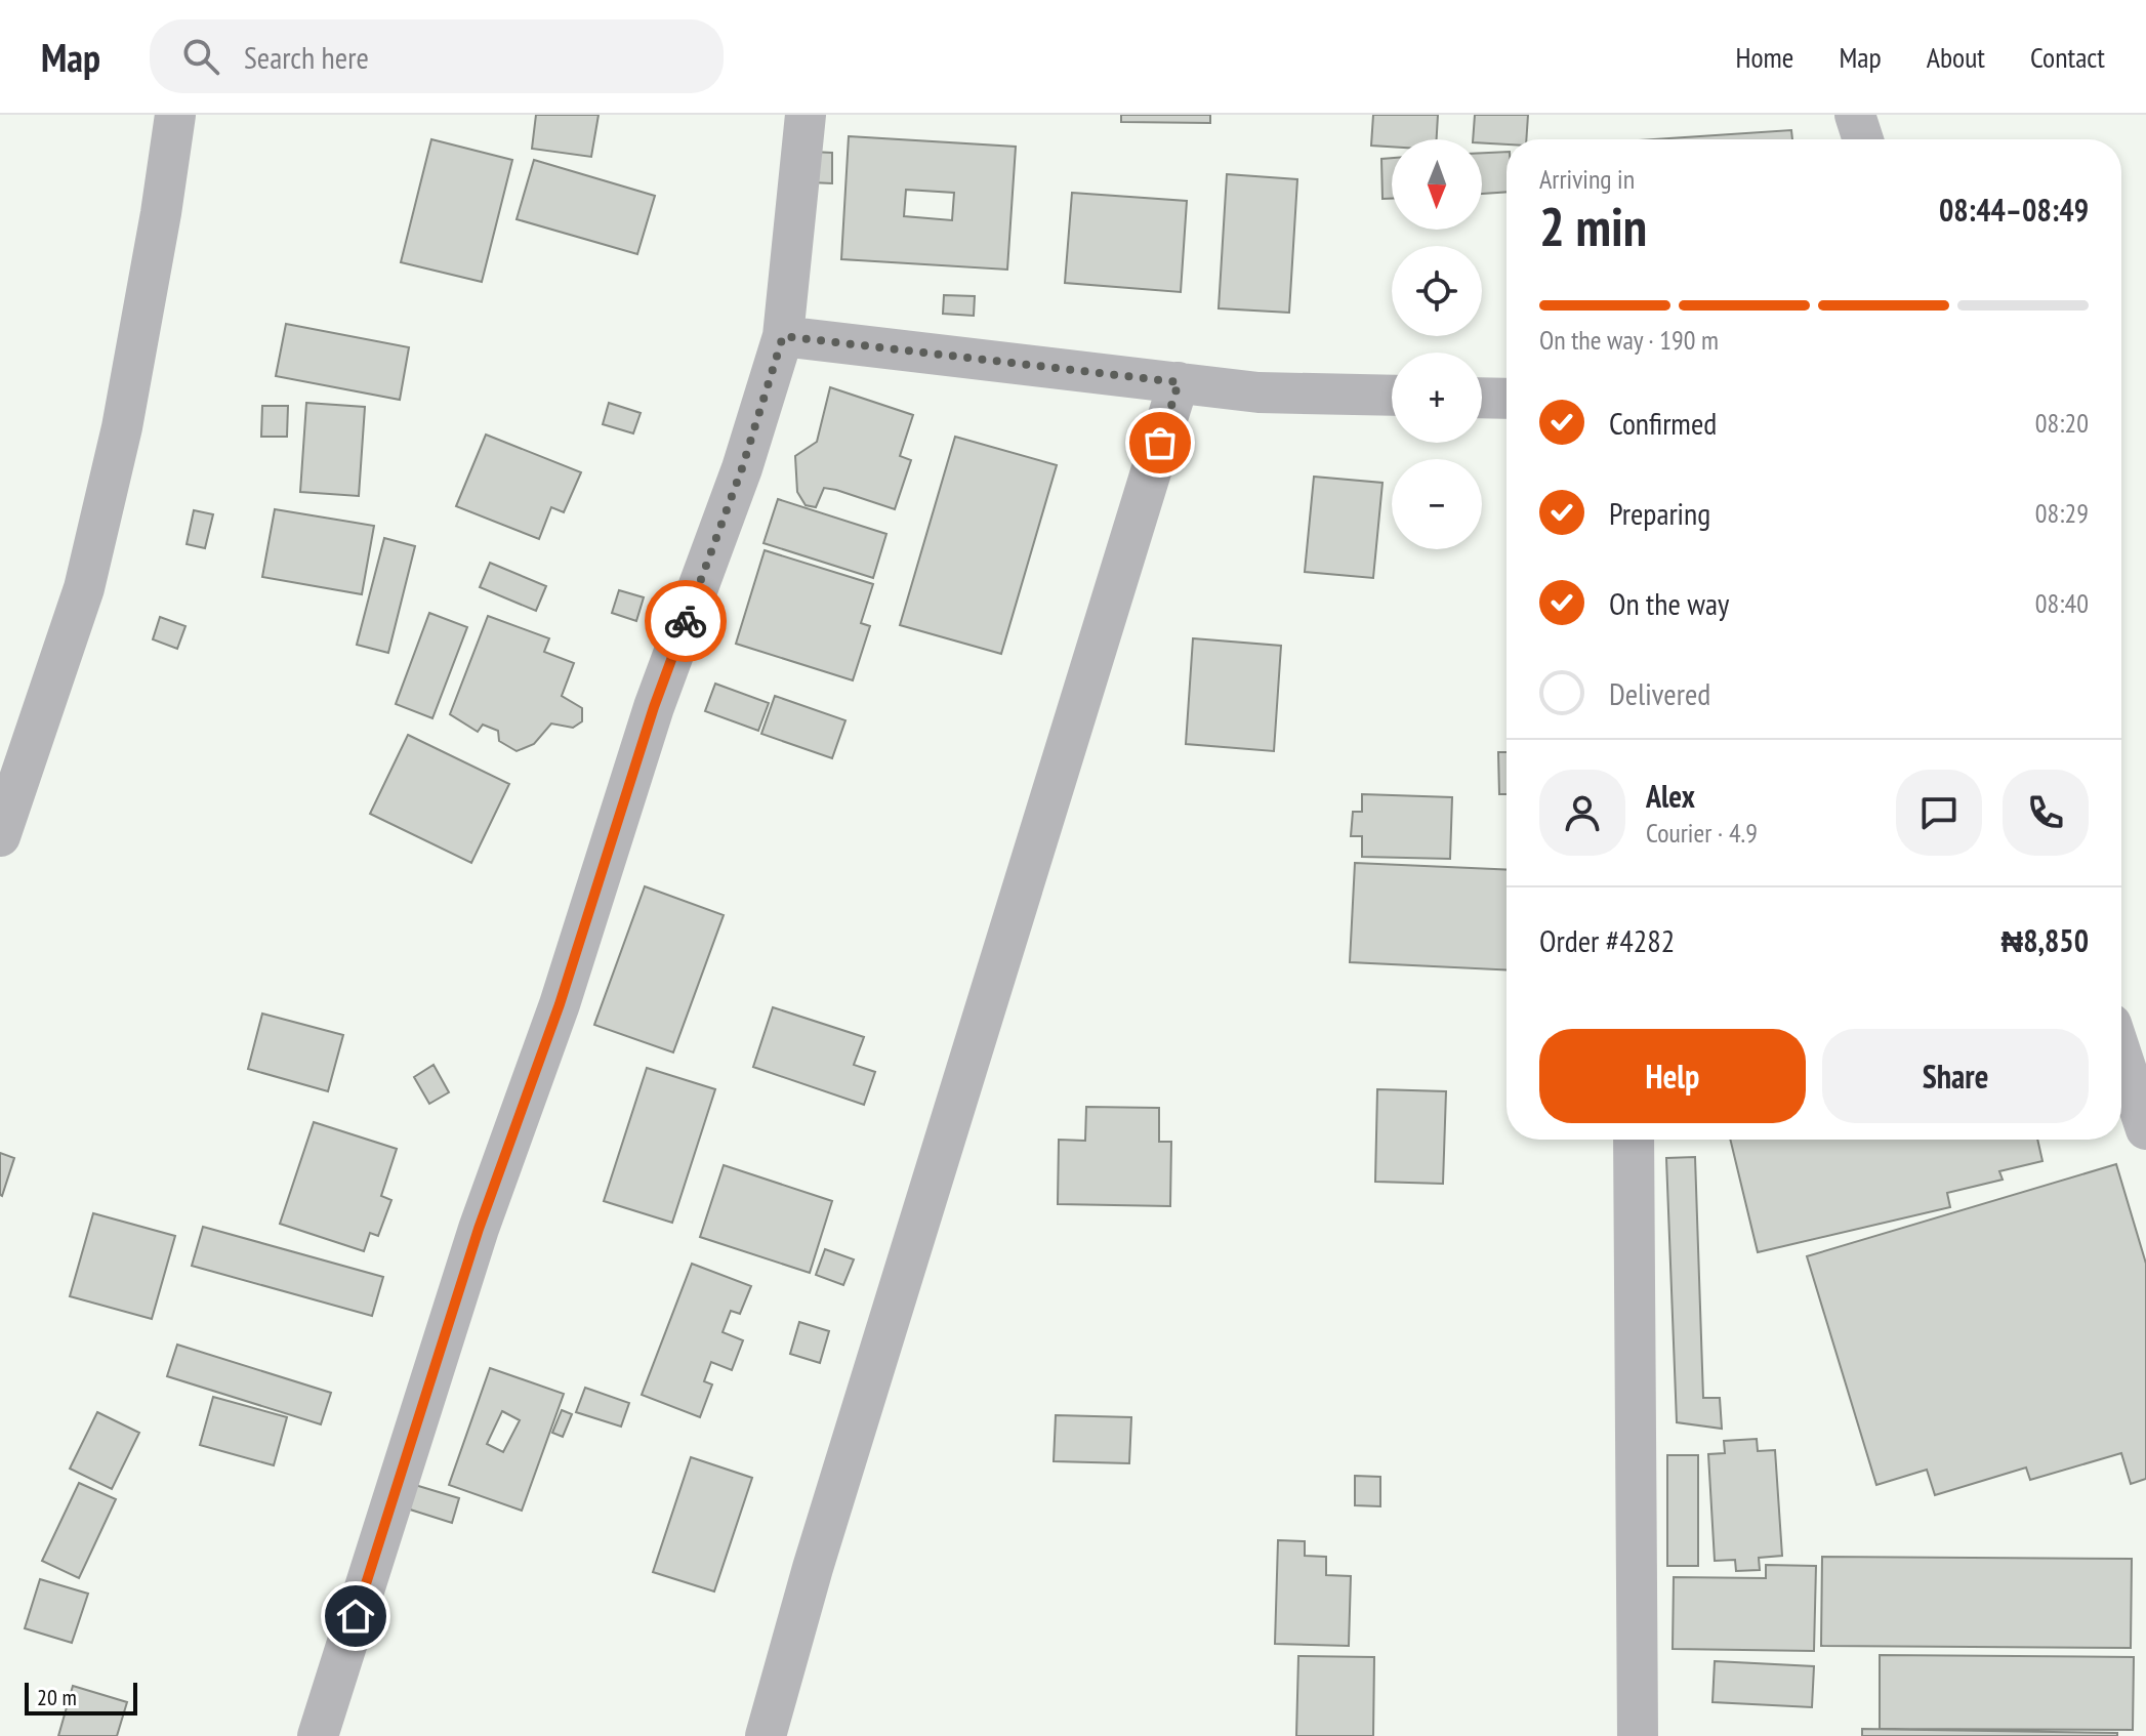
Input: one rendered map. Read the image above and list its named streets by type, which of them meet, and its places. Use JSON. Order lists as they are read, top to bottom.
{
  "scale_bar": "20 m",
  "north": "bottom",
  "page": {
    "header": "Map",
    "search": "Search here",
    "nav": [
      "Home",
      "Map",
      "About",
      "Contact"
    ],
    "map_buttons": ["+", "−"],
    "heading": ["2 min", "Arriving in", "08:44–08:49"],
    "panel": [
      "Alex",
      "Courier · 4.9",
      "Order #4282",
      "₦8,850"
    ],
    "bar": "On the way · 190 m",
    "list": [
      ["Confirmed", "08:20"],
      ["Preparing", "08:29"],
      ["On the way", "08:40"],
      "Delivered"
    ],
    "buttons": ["Help", "Share"],
    "scale": "20 m"
  }
}
